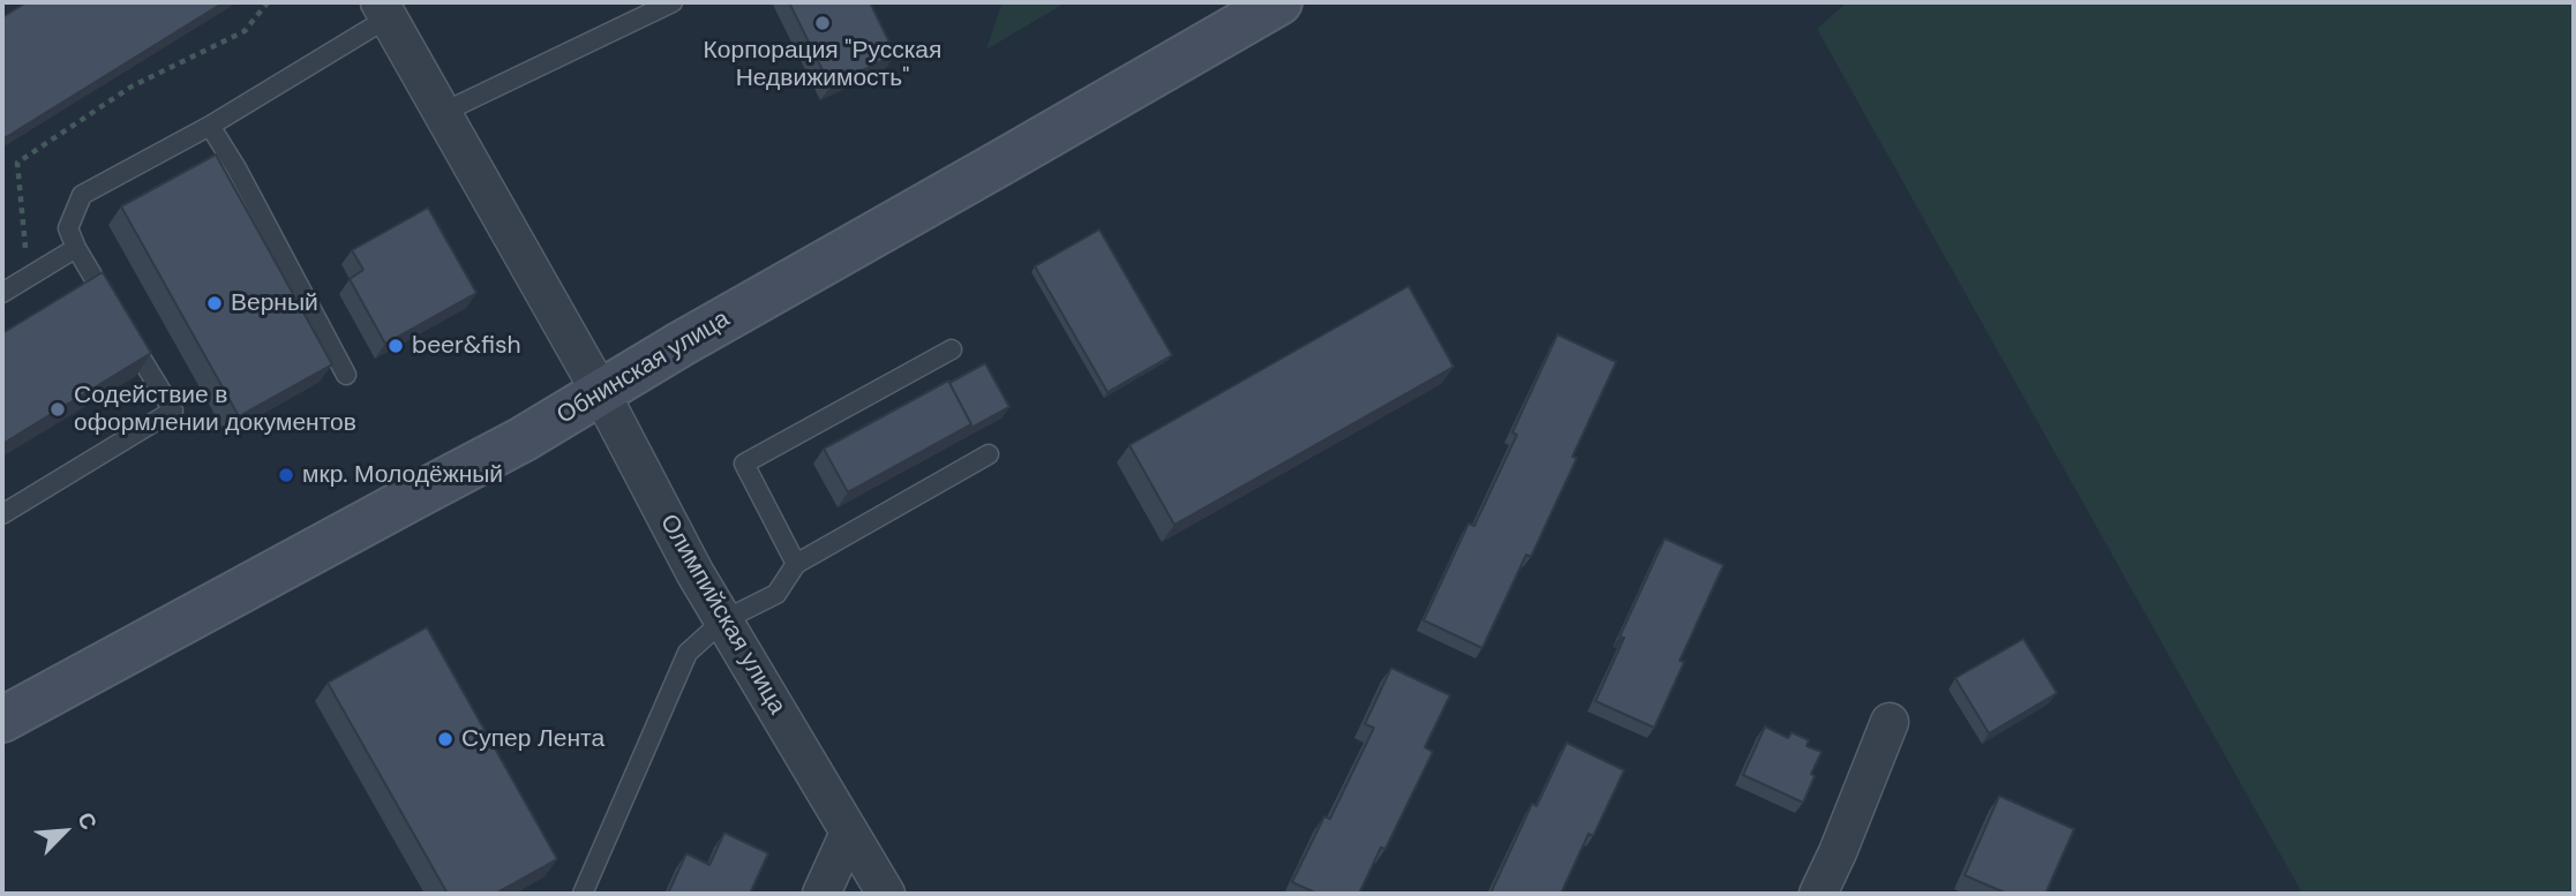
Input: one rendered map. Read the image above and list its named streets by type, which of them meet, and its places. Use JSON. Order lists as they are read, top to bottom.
{
  "streets": {
    "street": ["Обнинская улица", "Олимпийская улица"]
  },
  "crossings": [
    ["Обнинская улица", "Олимпийская улица"]
  ],
  "places": [
    "Корпорация \"Русская Недвижимость\"",
    "Верный",
    "beer&fish",
    "Содействие в оформлении документов",
    "мкр. Молодёжный",
    "Супер Лента"
  ],
  "north": "top right"
}
